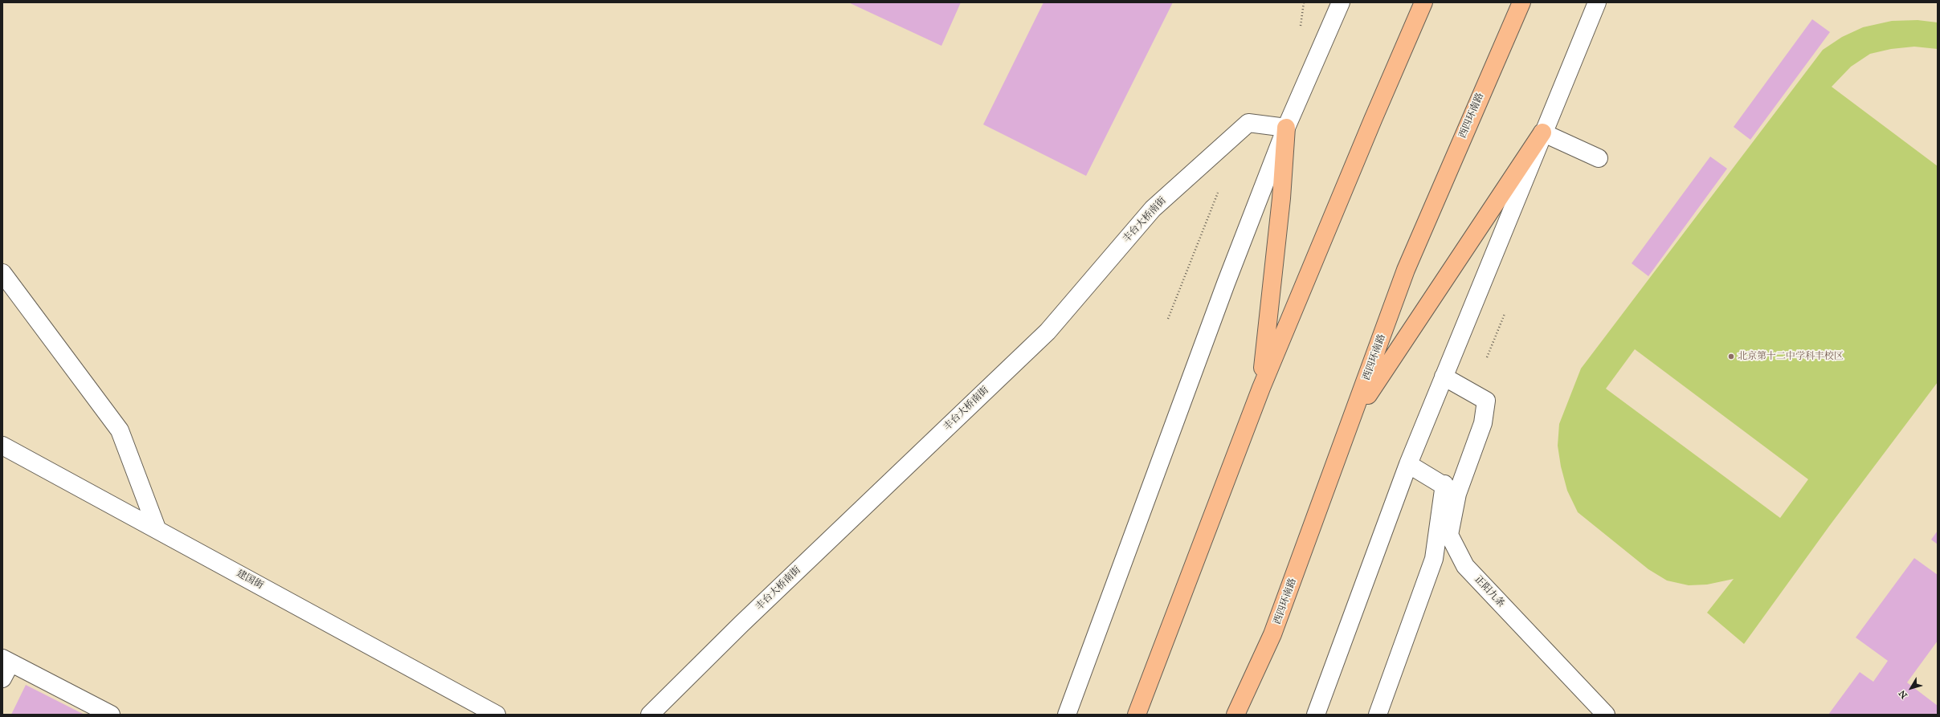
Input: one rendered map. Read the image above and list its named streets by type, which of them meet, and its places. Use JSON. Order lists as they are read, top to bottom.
{
  "streets": {
    "highway": ["西四环南路"],
    "street": ["丰台大桥南街", "建国街", "正阳九条"]
  },
  "places": ["北京第十二中学科丰校区"],
  "north": "bottom left"
}
